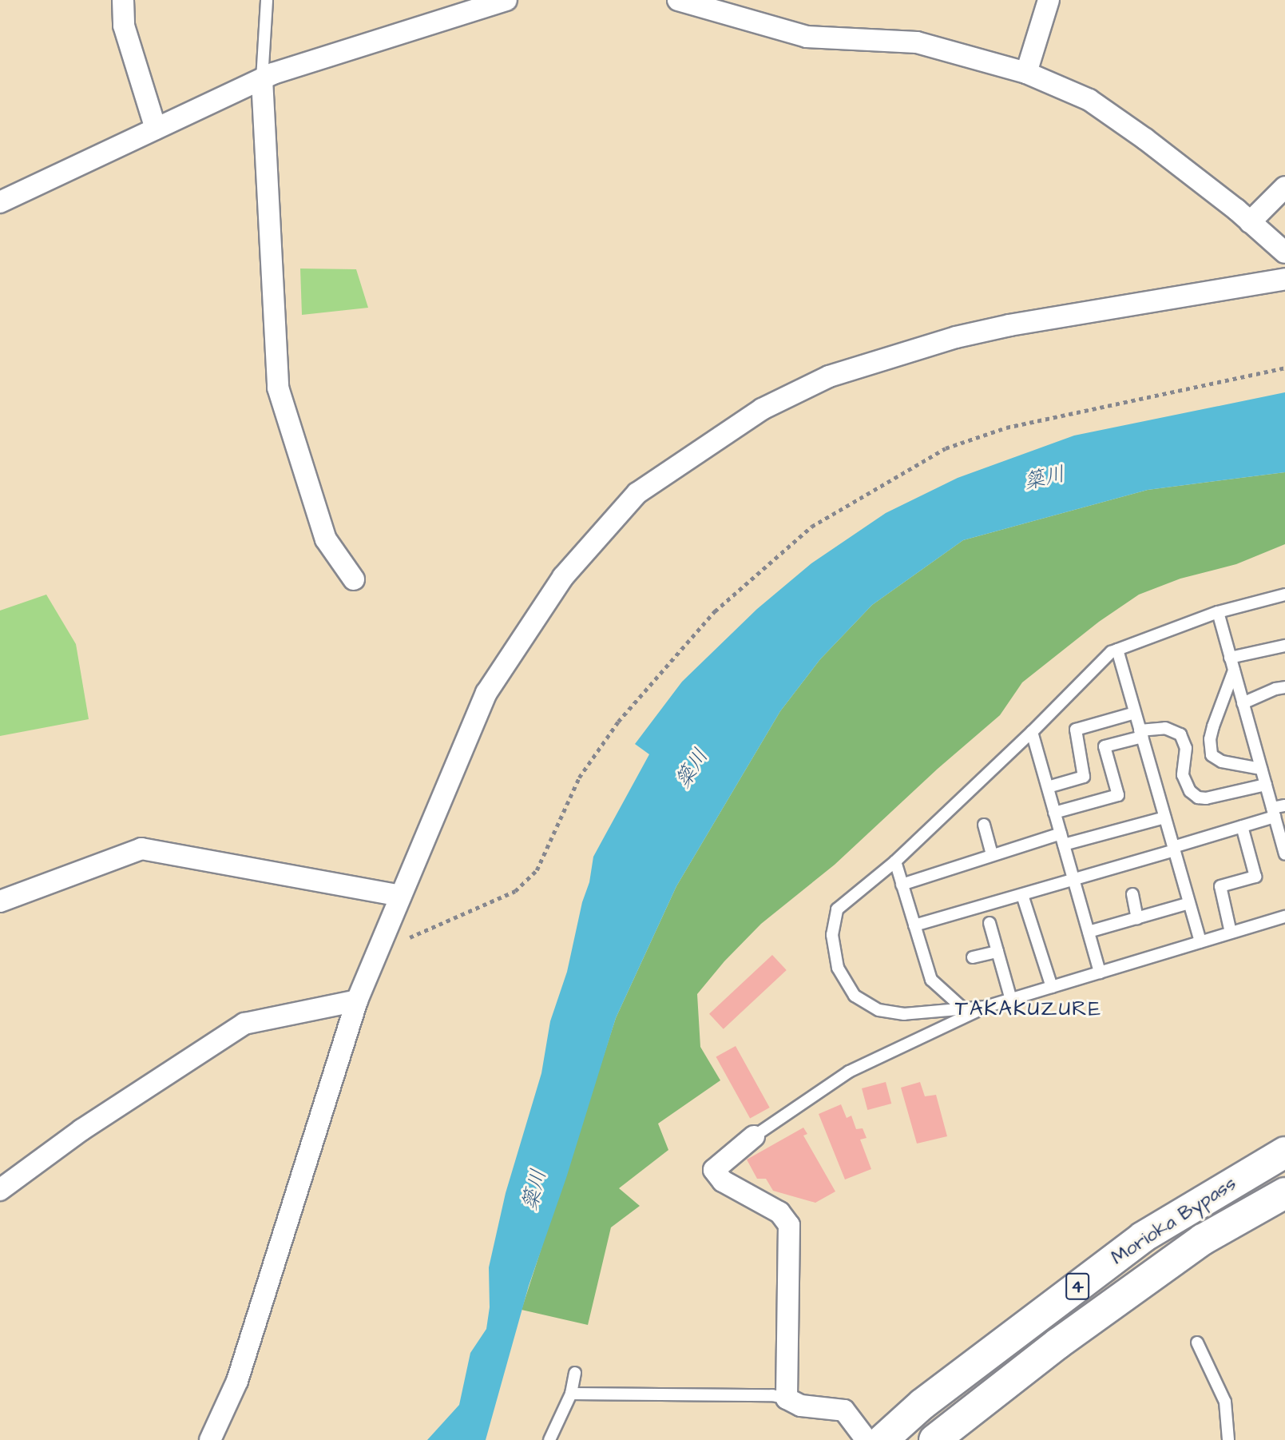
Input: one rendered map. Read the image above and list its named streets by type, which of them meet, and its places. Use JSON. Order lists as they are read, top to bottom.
{
  "streets": {
    "highway": ["Morioka Bypass", "4"]
  },
  "districts": ["TAKAKUZURE"],
  "water": ["簗川"]
}
